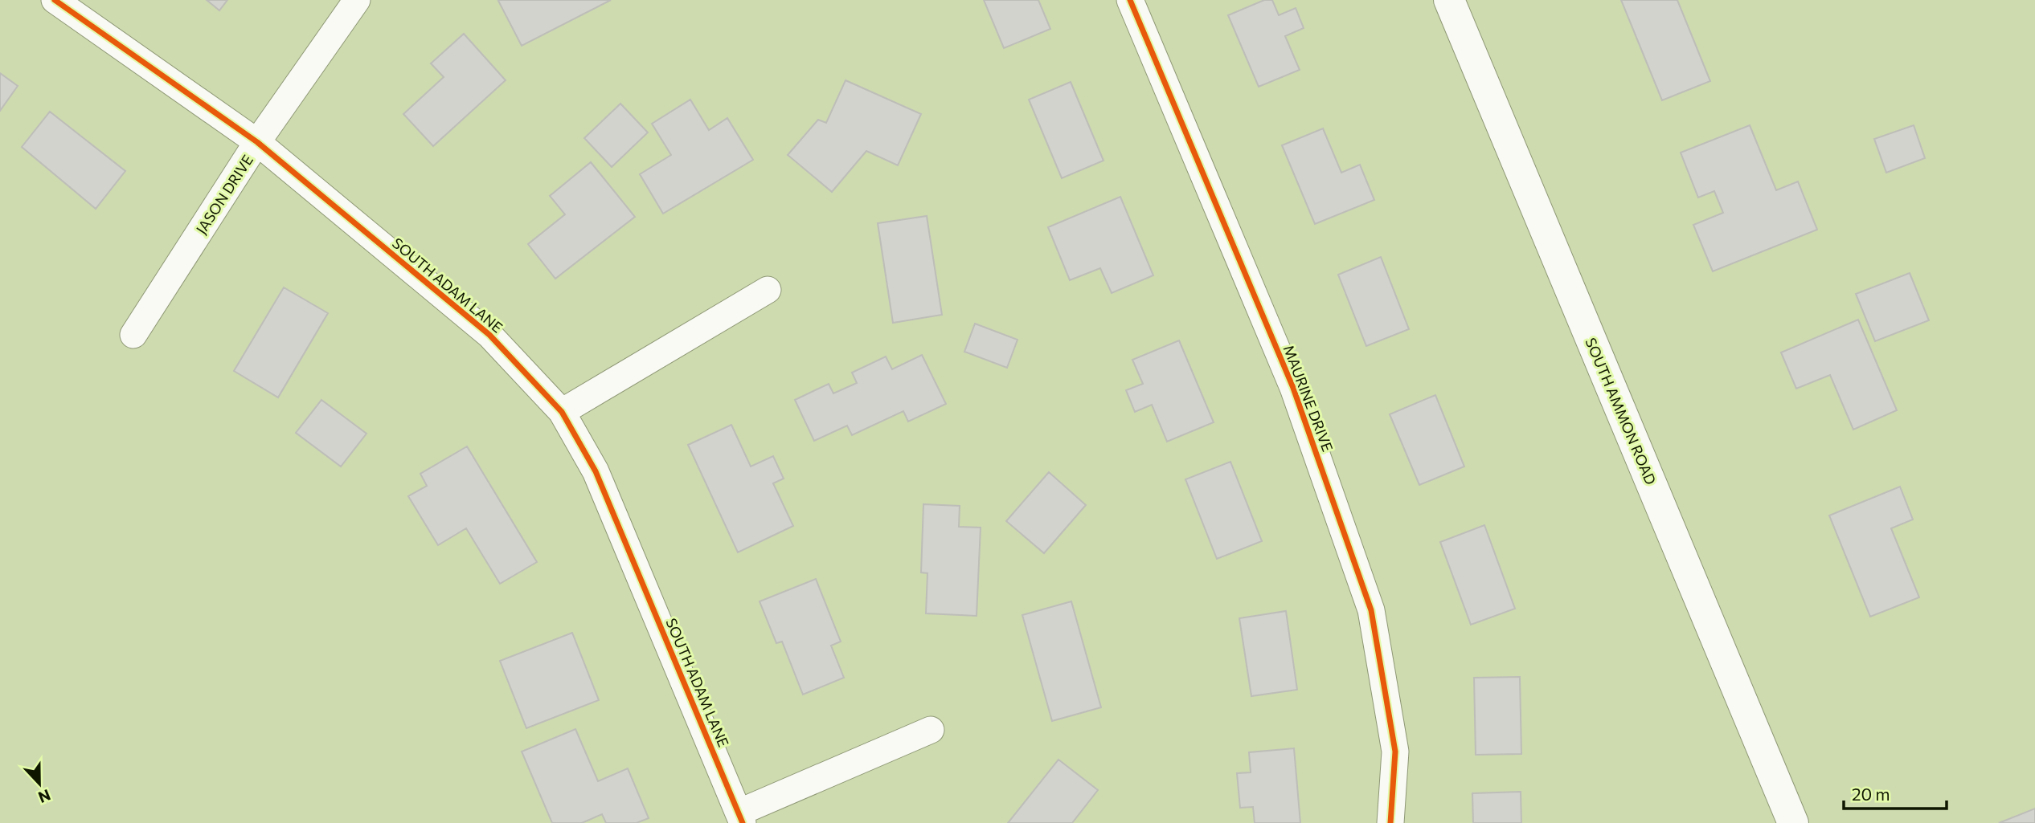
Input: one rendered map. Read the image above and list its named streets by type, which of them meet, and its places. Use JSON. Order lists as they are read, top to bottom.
{
  "streets": {
    "main road": ["SOUTH AMMON ROAD"],
    "street": ["JASON DRIVE", "SOUTH ADAM LANE", "MAURINE DRIVE"]
  },
  "crossings": [
    ["JASON DRIVE", "SOUTH ADAM LANE"]
  ],
  "scale_bar": "20 m",
  "north": "bottom"
}
